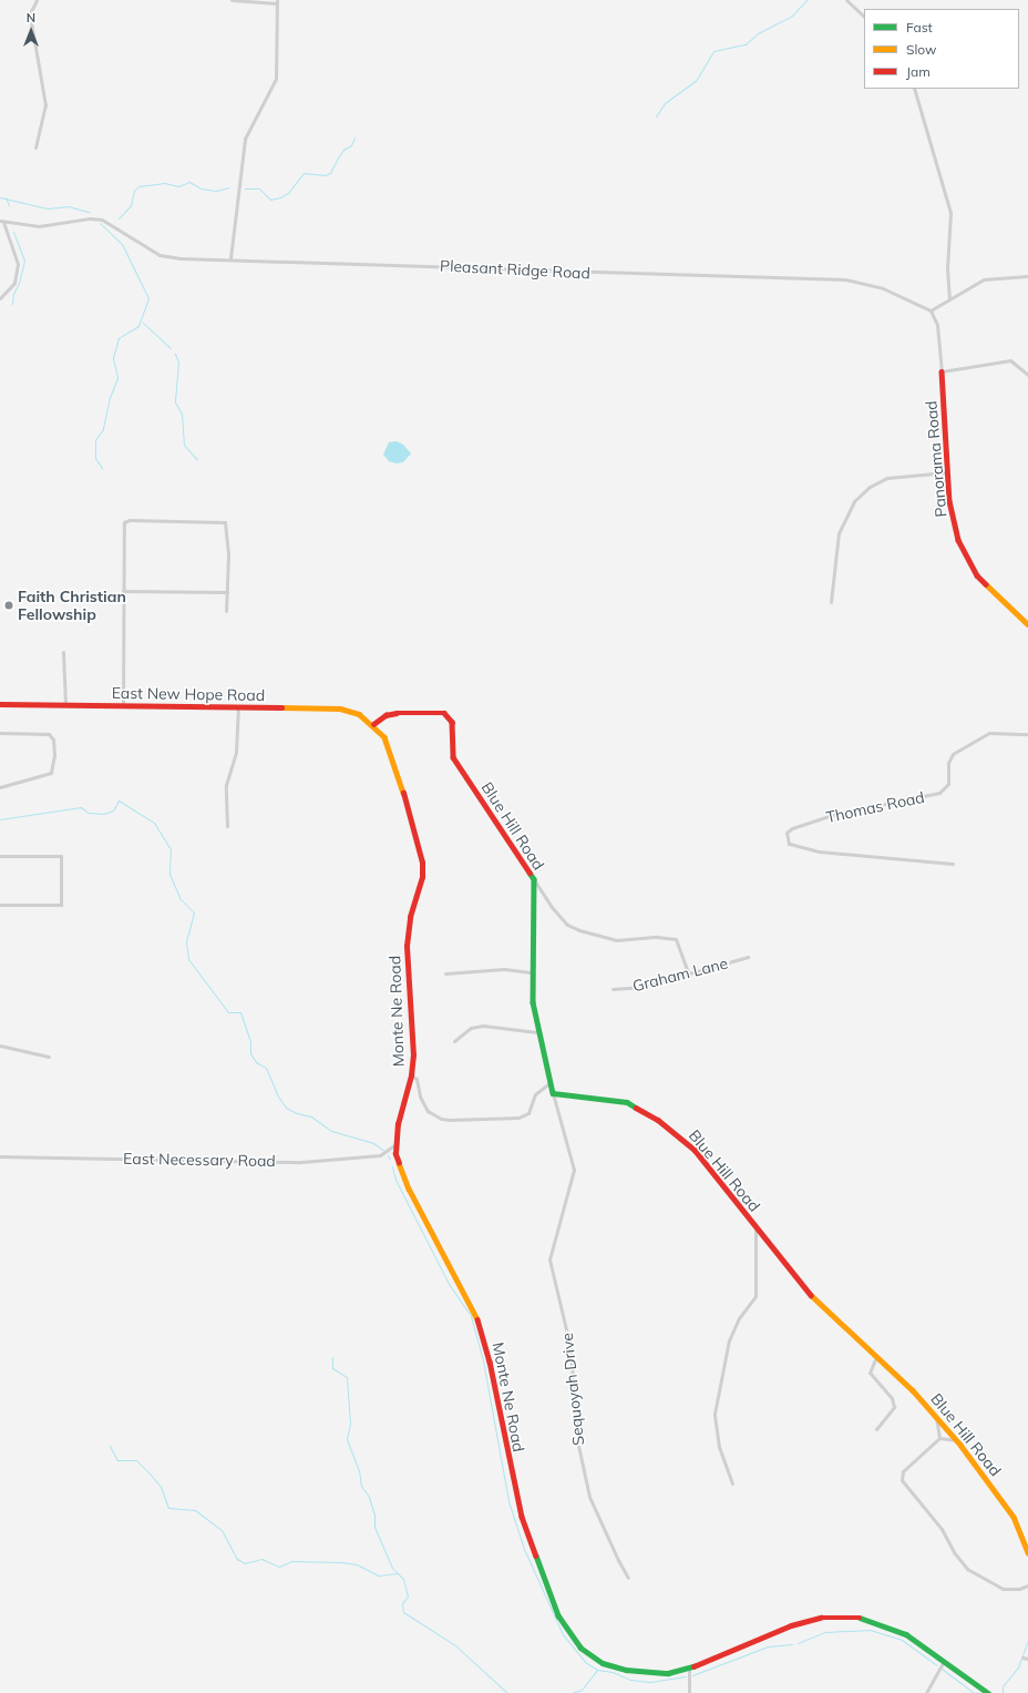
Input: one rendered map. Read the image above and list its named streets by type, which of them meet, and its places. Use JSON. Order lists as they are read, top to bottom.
{
  "streets": {
    "street": [
      "Pleasant Ridge Road",
      "Panorama Road",
      "East New Hope Road",
      "Thomas Road",
      "Blue Hill Road",
      "Graham Lane",
      "Monte Ne Road",
      "East Necessary Road",
      "Sequoyah Drive"
    ]
  },
  "crossings": [
    ["East New Hope Road", "Blue Hill Road"],
    ["East New Hope Road", "Monte Ne Road"],
    ["Blue Hill Road", "Monte Ne Road"],
    ["Blue Hill Road", "Sequoyah Drive"],
    ["Monte Ne Road", "East Necessary Road"]
  ],
  "places": ["Faith Christian Fellowship"],
  "legend": ["Fast", "Slow", "Jam"],
  "north": "top"
}
